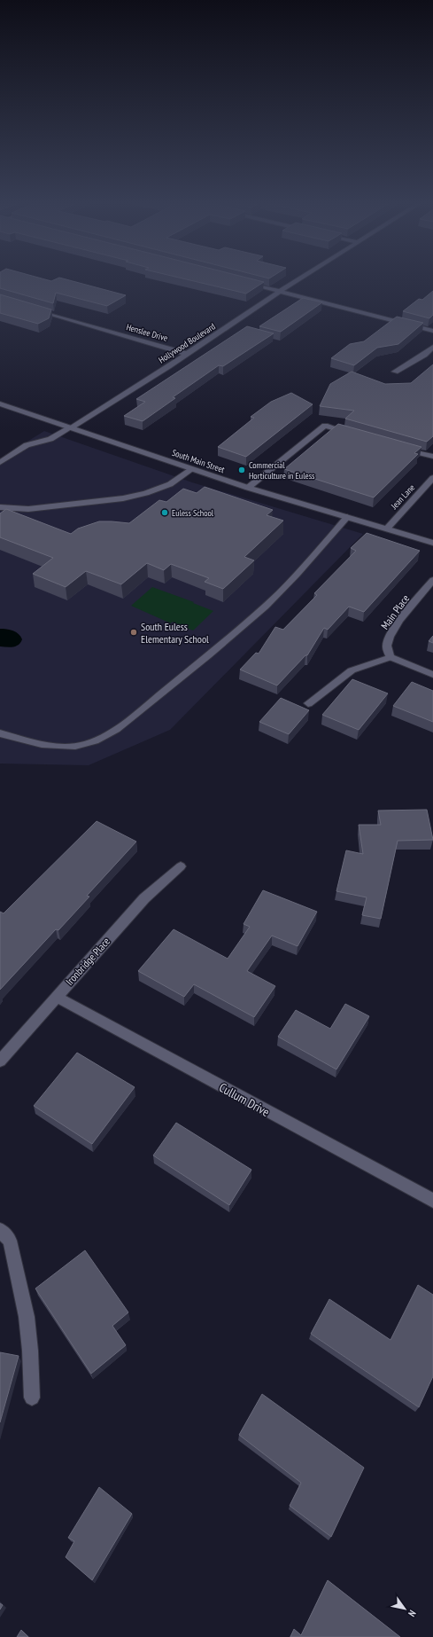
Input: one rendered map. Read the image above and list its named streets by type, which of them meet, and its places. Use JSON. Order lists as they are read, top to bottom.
{
  "streets": {
    "street": [
      "Henslee Drive",
      "Hollywood Boulevard",
      "South Main Street",
      "Jean Lane",
      "Main Place",
      "Ironbridge Place",
      "Cullum Drive"
    ]
  },
  "crossings": [
    ["Henslee Drive", "Hollywood Boulevard"],
    ["Hollywood Boulevard", "South Main Street"],
    ["South Main Street", "Jean Lane"],
    ["Ironbridge Place", "Cullum Drive"]
  ],
  "places": ["Commercial Horticulture in Euless", "Euless School", "South Euless Elementary School"],
  "north": "bottom right"
}
